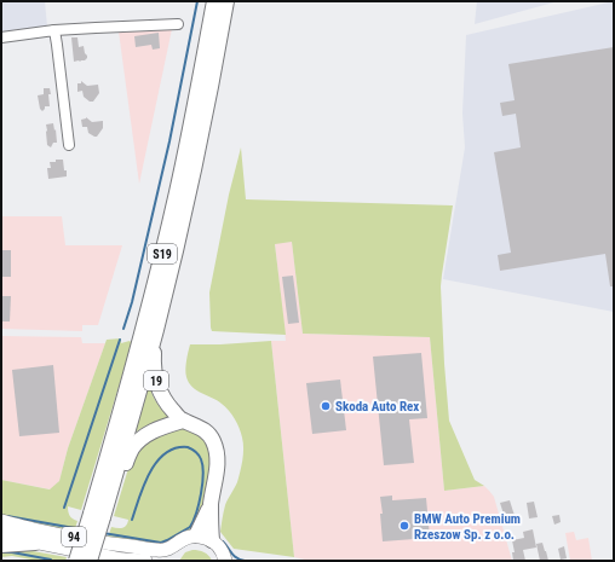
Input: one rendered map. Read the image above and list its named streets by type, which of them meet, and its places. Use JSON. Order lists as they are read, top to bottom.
{
  "streets": {
    "highway": ["S19", "19"],
    "main road": ["94"]
  },
  "crossings": [
    ["S19", "19"]
  ],
  "places": ["Skoda Auto Rex", "BMW Auto Premium Rzeszow Sp. z o.o."]
}
